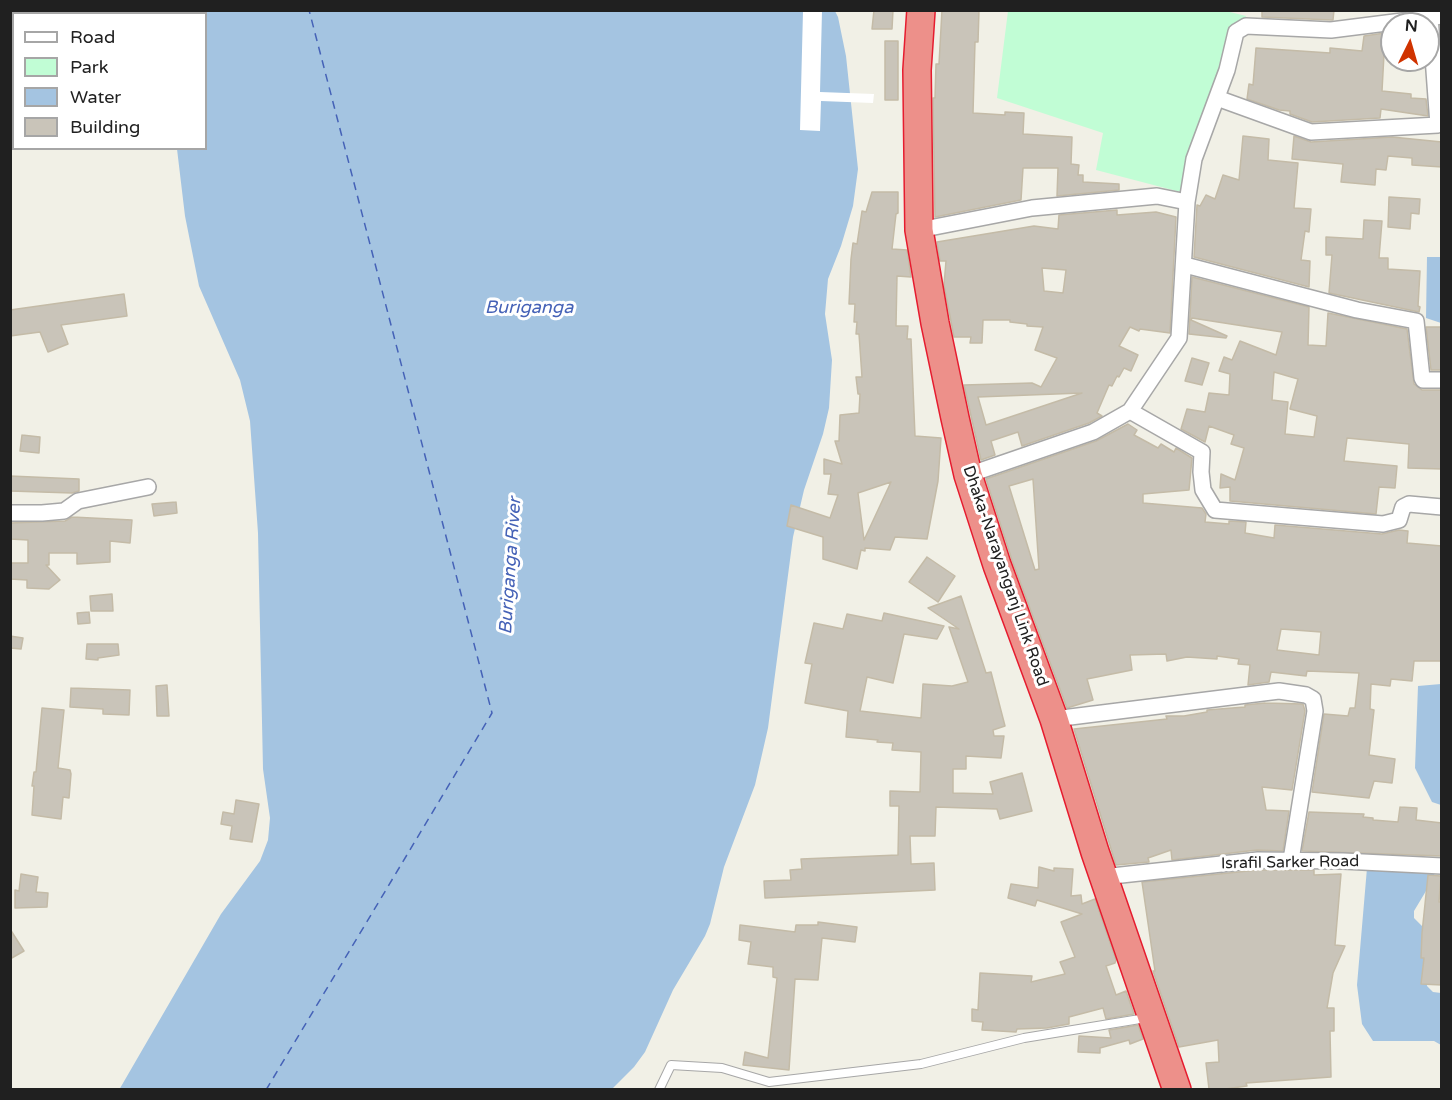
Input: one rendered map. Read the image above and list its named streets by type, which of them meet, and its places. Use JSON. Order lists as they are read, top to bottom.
{
  "streets": {
    "highway": ["Dhaka-Narayanganj Link Road"],
    "street": ["Israfil Sarker Road"]
  },
  "crossings": [
    ["Dhaka-Narayanganj Link Road", "Israfil Sarker Road"]
  ],
  "water": ["Buriganga", "Buriganga River"],
  "legend": [
    "Road",
    "Park",
    "Water",
    "Building"
  ],
  "north": "top"
}
